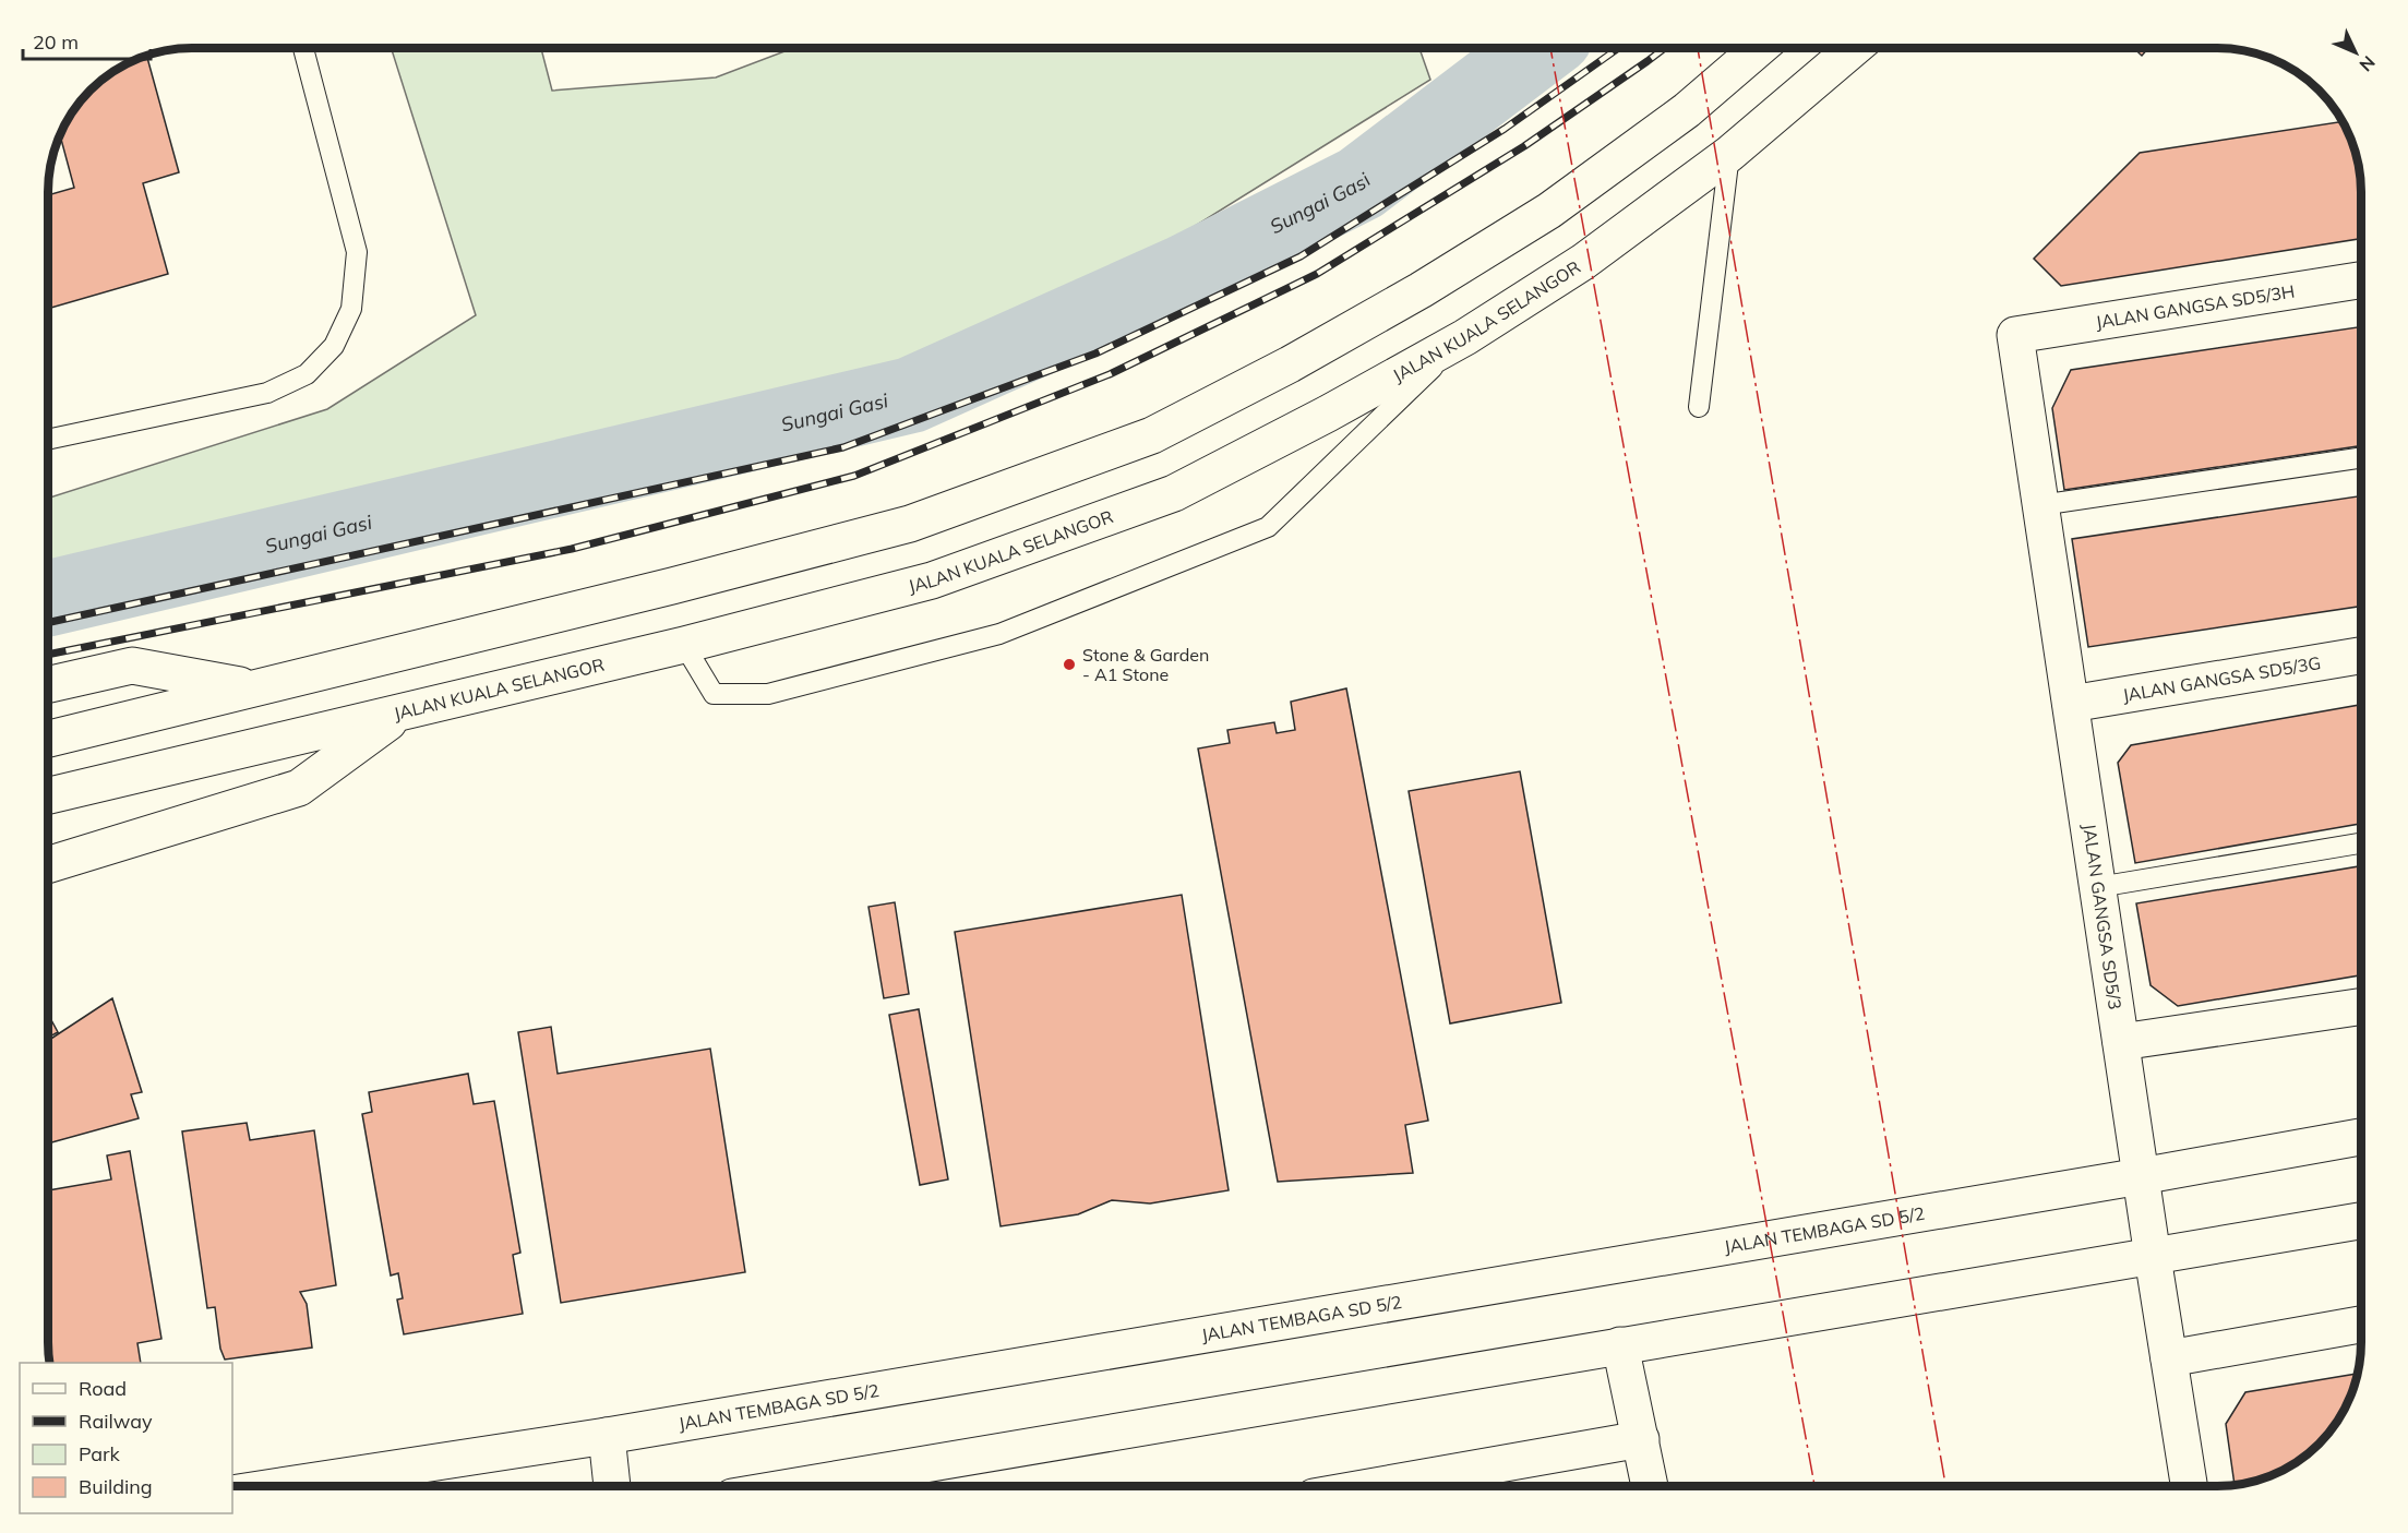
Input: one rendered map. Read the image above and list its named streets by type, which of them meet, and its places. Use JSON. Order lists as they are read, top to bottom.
{
  "streets": {
    "main road": [
      "JALAN GANGSA SD5/3H",
      "JALAN KUALA SELANGOR",
      "JALAN GANGSA SD5/3G",
      "JALAN GANGSA SD5/3",
      "JALAN TEMBAGA SD 5/2"
    ]
  },
  "crossings": [
    ["JALAN GANGSA SD5/3H", "JALAN GANGSA SD5/3"],
    ["JALAN GANGSA SD5/3G", "JALAN GANGSA SD5/3"],
    ["JALAN GANGSA SD5/3", "JALAN TEMBAGA SD 5/2"]
  ],
  "water": ["Sungai Gasi"],
  "places": ["Stone & Garden - A1 Stone"],
  "legend": [
    "Road",
    "Railway",
    "Park",
    "Building"
  ],
  "scale_bar": "20 m",
  "north": "bottom right"
}
